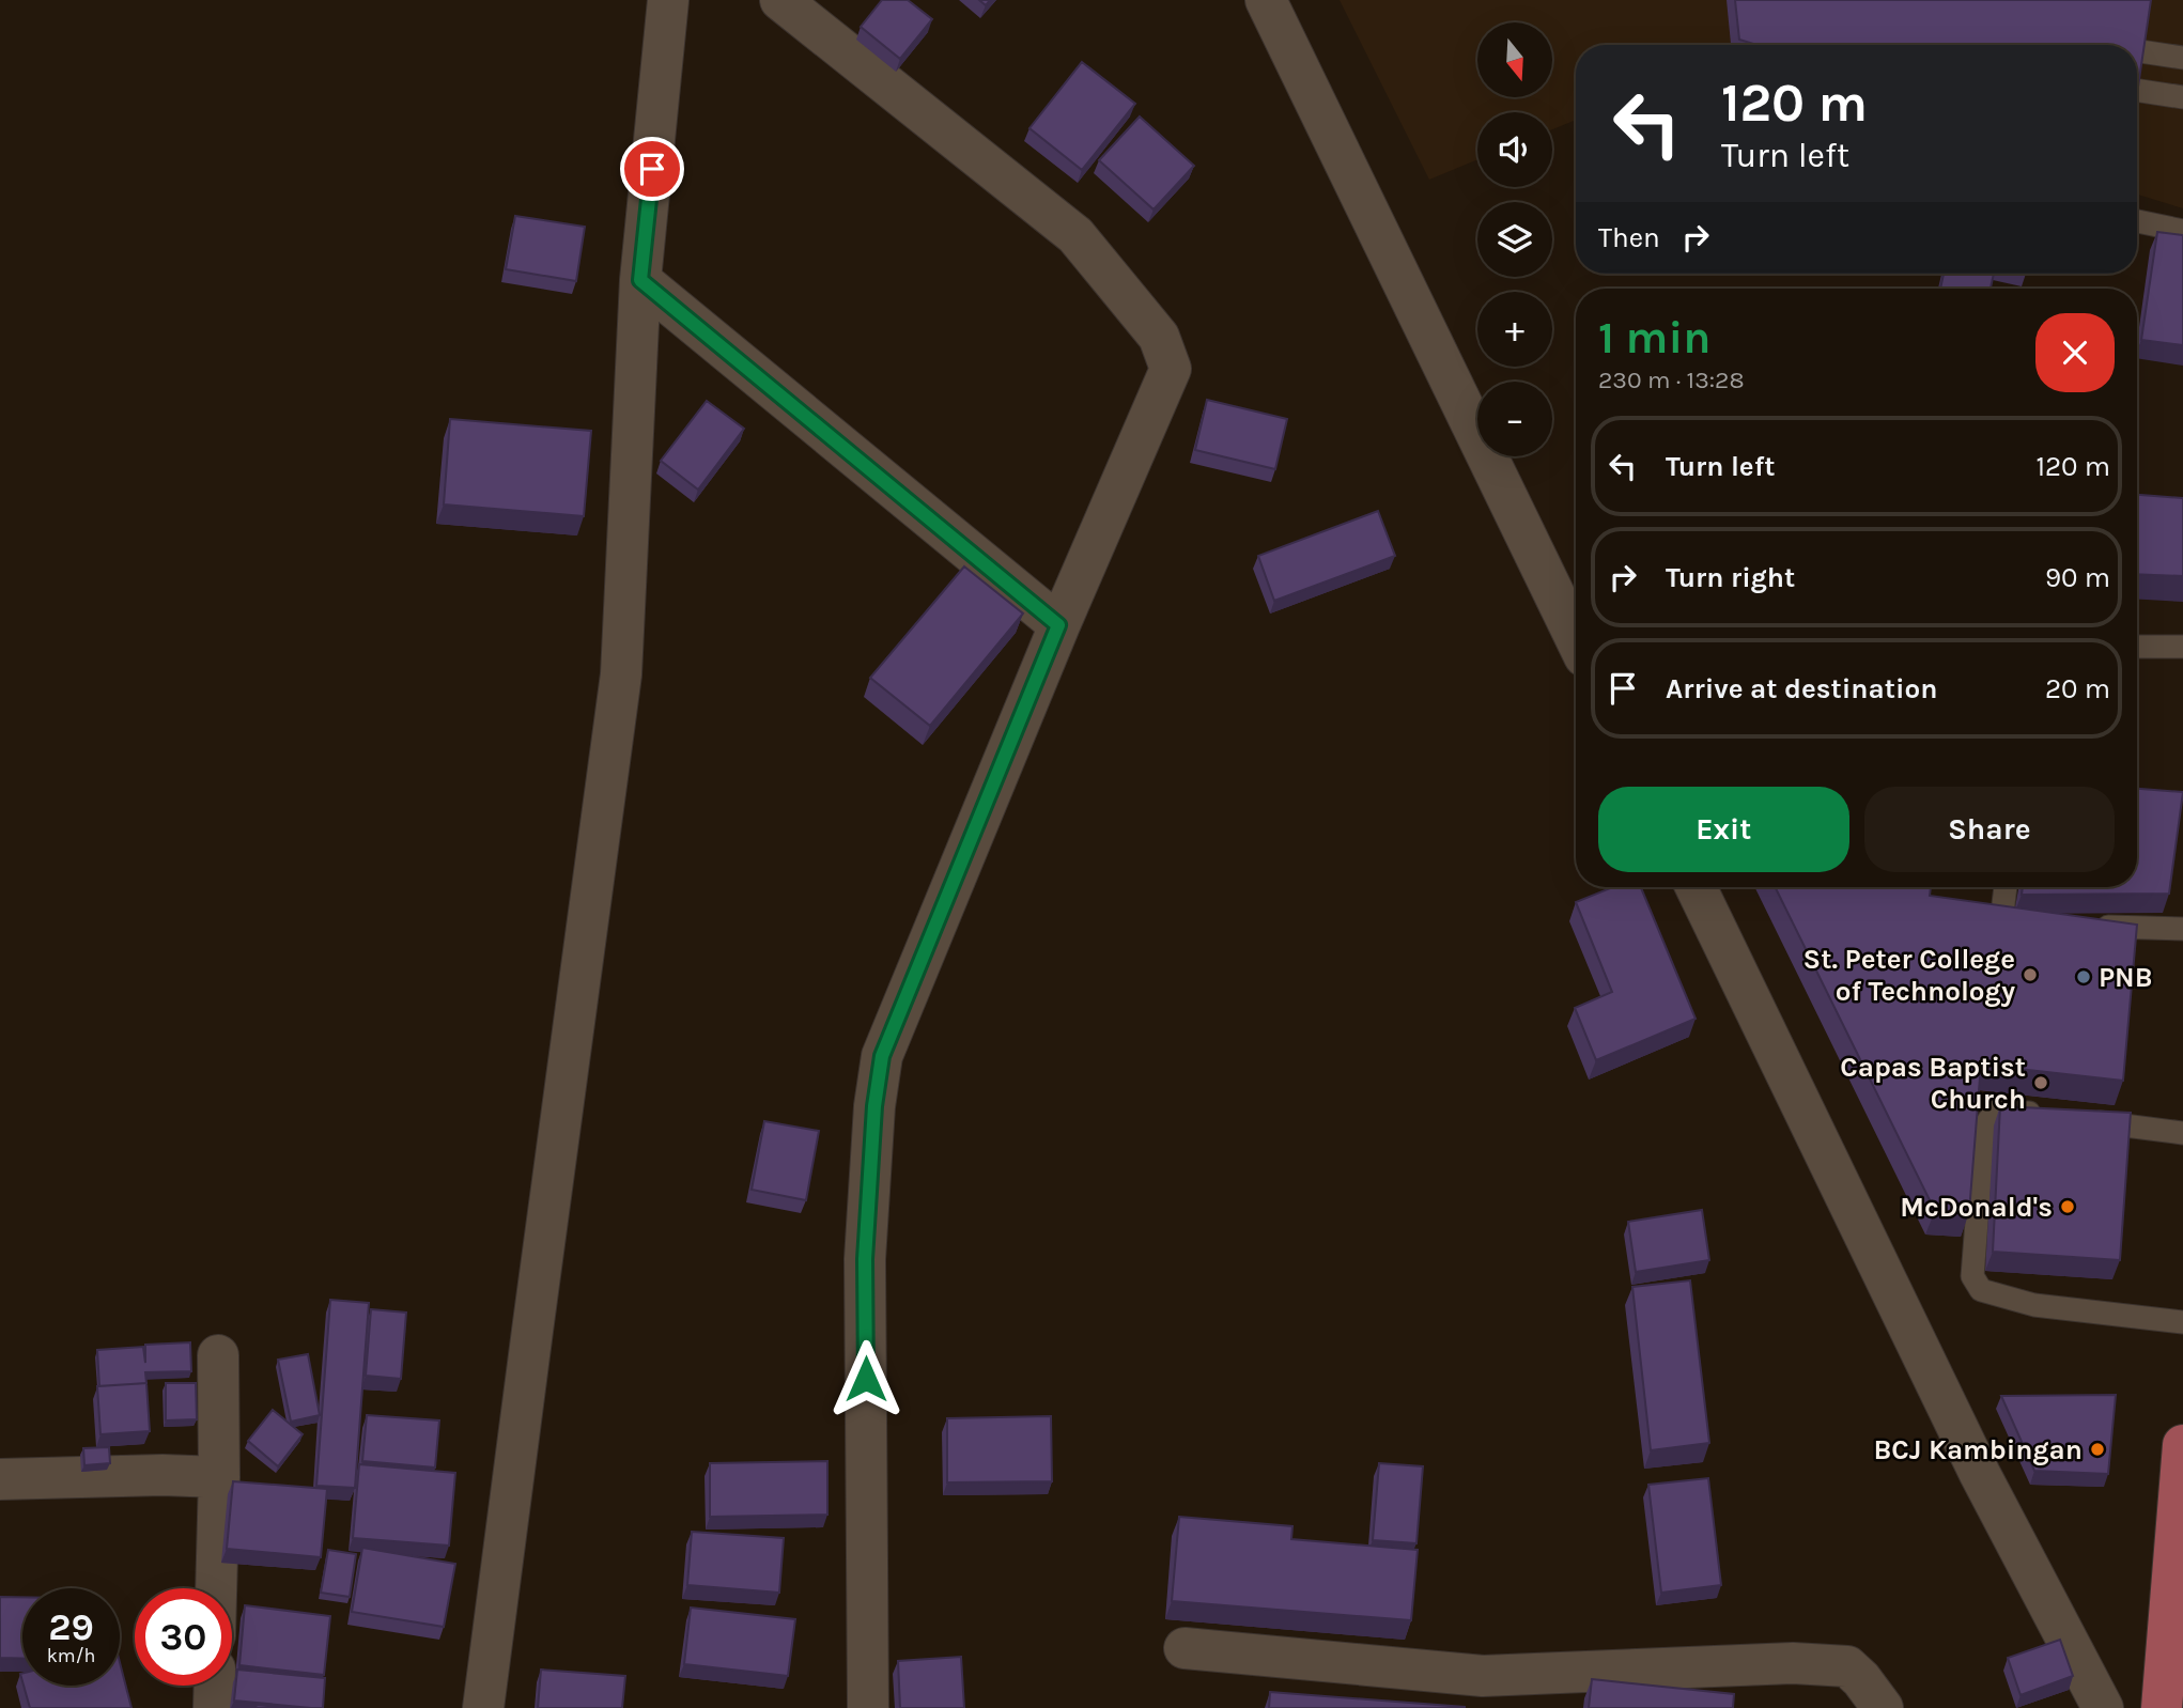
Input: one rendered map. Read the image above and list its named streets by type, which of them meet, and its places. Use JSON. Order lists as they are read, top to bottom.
{
  "places": [
    "St. Peter College of Technology",
    "PNB",
    "Capas Baptist Church",
    "McDonald's",
    "BCJ Kambingan"
  ],
  "north": "bottom",
  "page": {
    "map_buttons": ["+", "−"],
    "turn": ["120 m", "Turn left"],
    "then": "Then",
    "heading": ["1 min", "230 m · 13:28"],
    "list": [
      {
        "name": "Turn left",
        "value": "120 m"
      },
      {
        "name": "Turn right",
        "value": "90 m"
      },
      {
        "name": "Arrive at destination",
        "value": "20 m"
      }
    ],
    "buttons": ["Exit", "Share"],
    "speed": "29 km/h",
    "limit": "30"
  }
}
